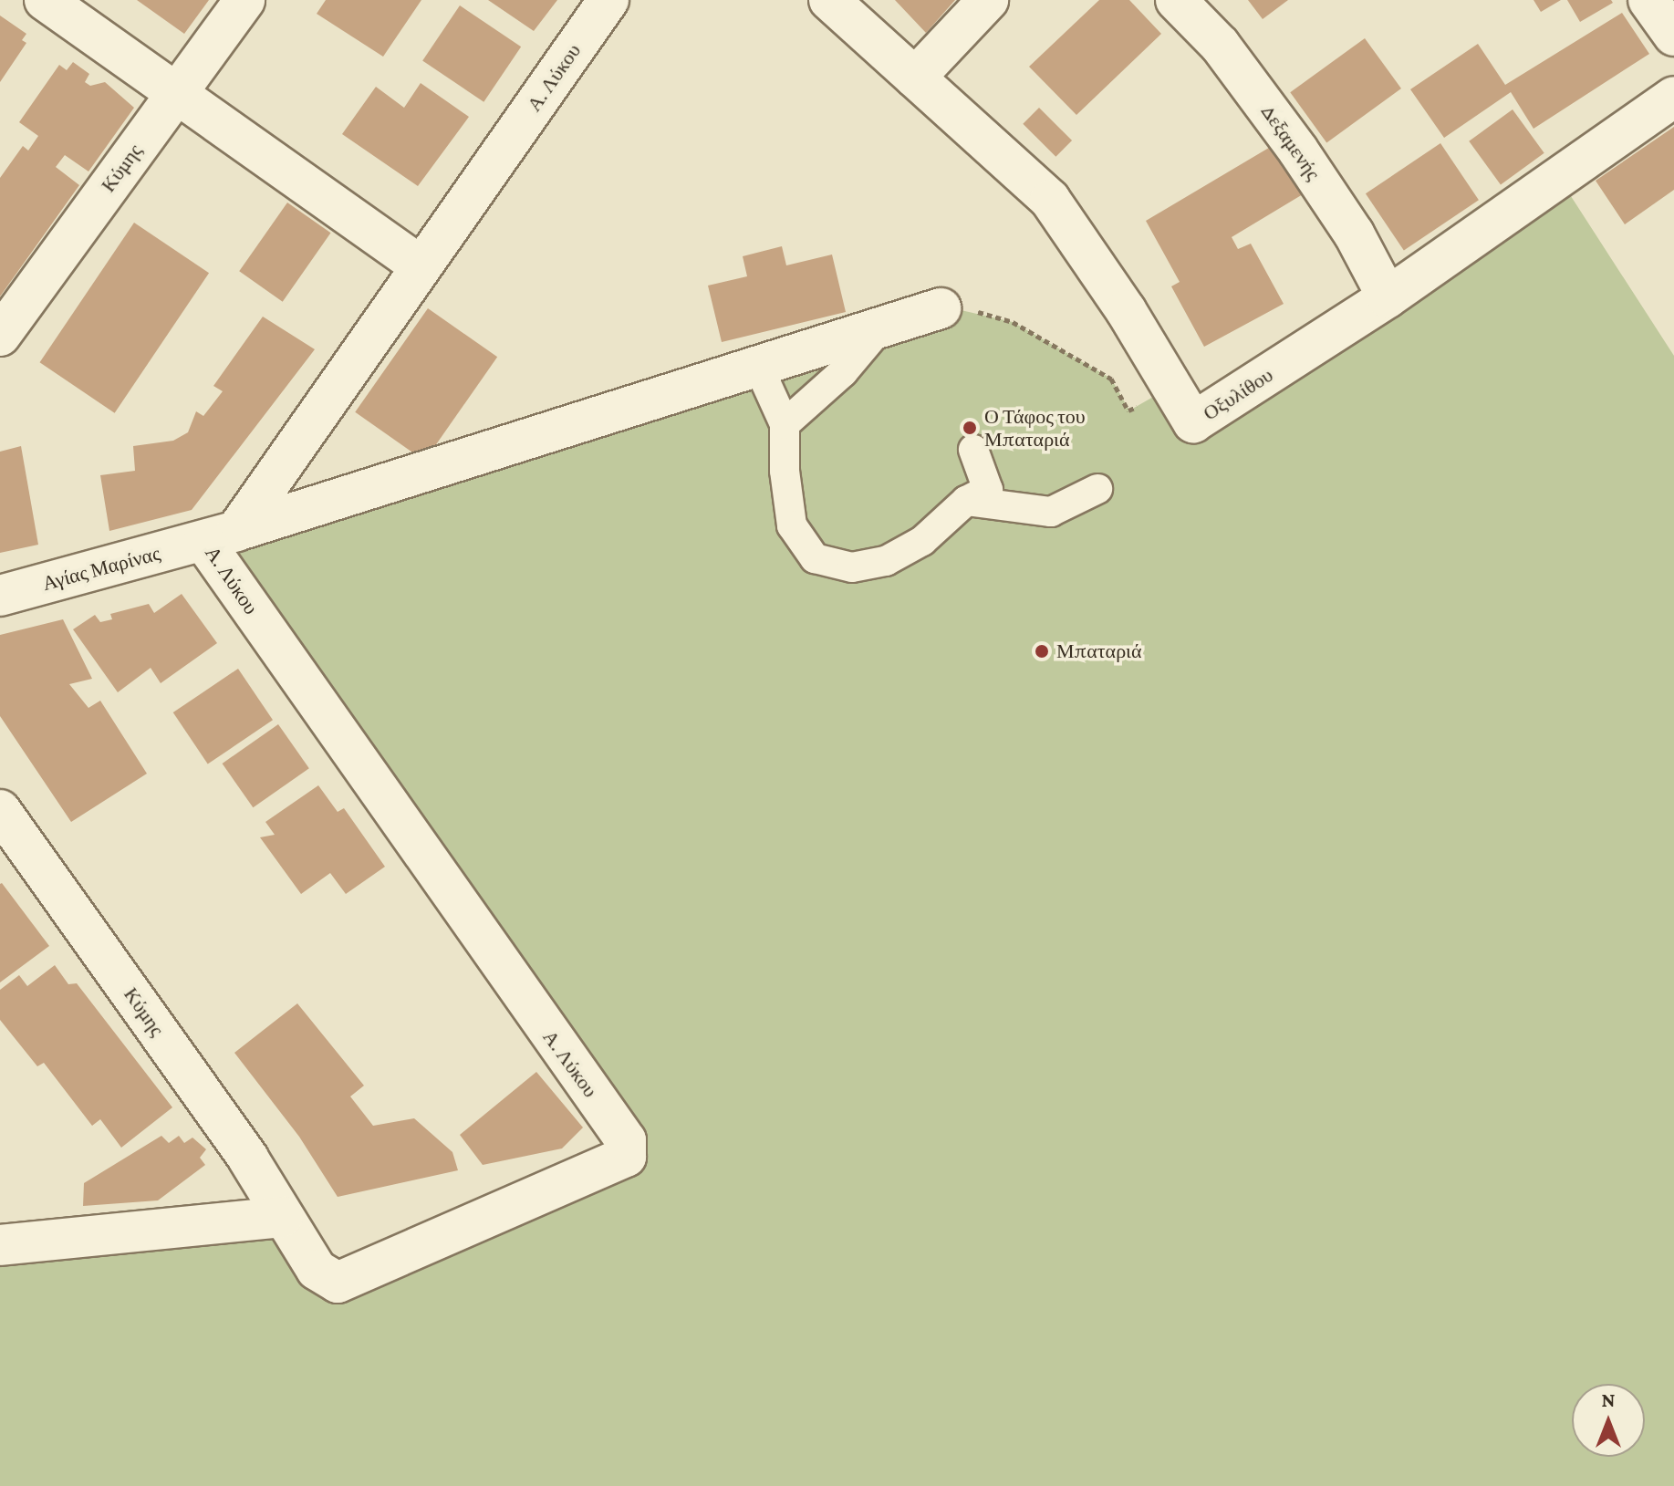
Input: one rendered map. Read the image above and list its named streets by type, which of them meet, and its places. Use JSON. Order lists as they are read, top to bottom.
{
  "streets": {
    "street": [
      "Α. Λύκου",
      "Δεξαμενής",
      "Κύμης",
      "Οξυλίθου",
      "Αγίας Μαρίνας"
    ]
  },
  "crossings": [
    ["Α. Λύκου", "Κύμης"],
    ["Α. Λύκου", "Αγίας Μαρίνας"],
    ["Δεξαμενής", "Οξυλίθου"]
  ],
  "places": ["Ο Τάφος του Μπαταριά", "Μπαταριά"],
  "north": "top"
}
